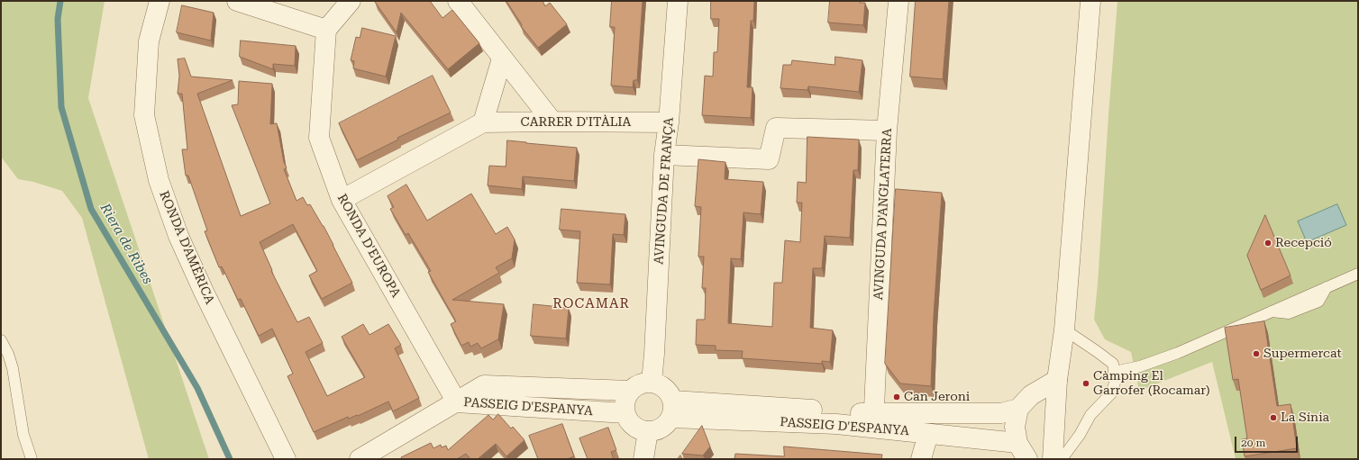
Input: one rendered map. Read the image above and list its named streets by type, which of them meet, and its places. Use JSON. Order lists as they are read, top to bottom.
{
  "streets": {
    "street": [
      "CARRER D'ITÀLIA",
      "AVINGUDA DE FRANÇA",
      "AVINGUDA D'ANGLATERRA",
      "RONDA D'EUROPA",
      "RONDA D'AMÈRICA",
      "PASSEIG D'ESPANYA"
    ]
  },
  "crossings": [
    ["CARRER D'ITÀLIA", "AVINGUDA DE FRANÇA"],
    ["AVINGUDA DE FRANÇA", "PASSEIG D'ESPANYA"],
    ["AVINGUDA D'ANGLATERRA", "PASSEIG D'ESPANYA"],
    ["RONDA D'EUROPA", "PASSEIG D'ESPANYA"]
  ],
  "districts": ["ROCAMAR"],
  "water": ["Riera de Ribes"],
  "places": [
    "Recepció",
    "Supermercat",
    "Càmping El Garrofer (Rocamar)",
    "Can Jeroni",
    "La Sínia"
  ],
  "scale_bar": "20 m"
}
